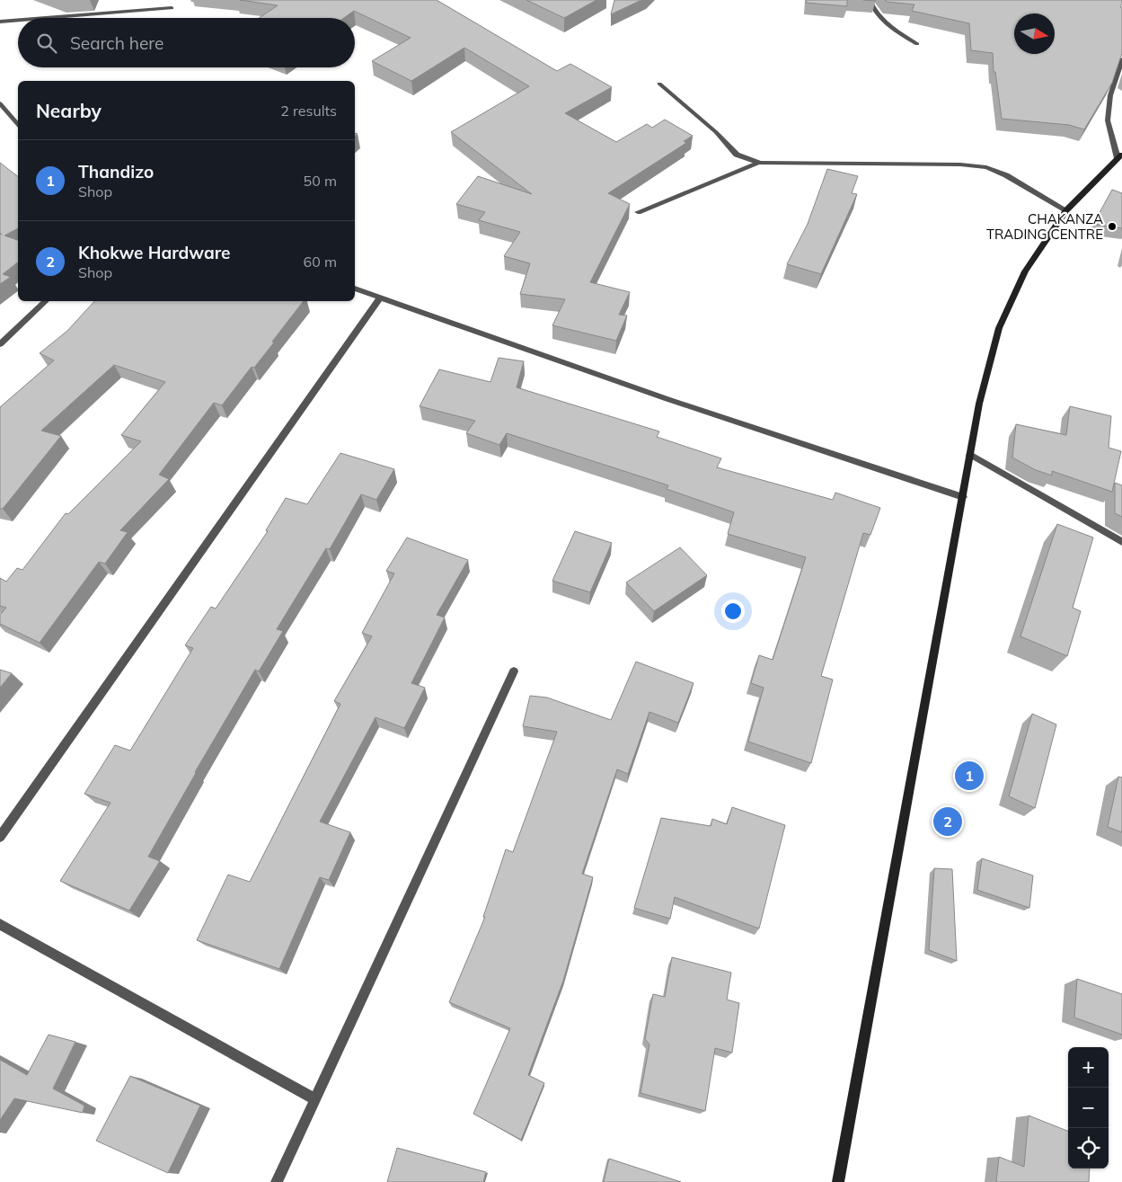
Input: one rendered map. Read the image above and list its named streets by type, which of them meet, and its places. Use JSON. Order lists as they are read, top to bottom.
{
  "places": ["CHAKANZA TRADING CENTRE"],
  "north": "right",
  "page": {
    "search": "Search here",
    "heading": ["Nearby", "2 results"],
    "list": [
      {
        "mark": "1",
        "name": "Thandizo",
        "note": "Shop",
        "value": "50 m"
      },
      {
        "mark": "2",
        "name": "Khokwe Hardware",
        "note": "Shop",
        "value": "60 m"
      }
    ],
    "pins": ["1", "2"],
    "map_buttons": ["+", "−"]
  }
}
